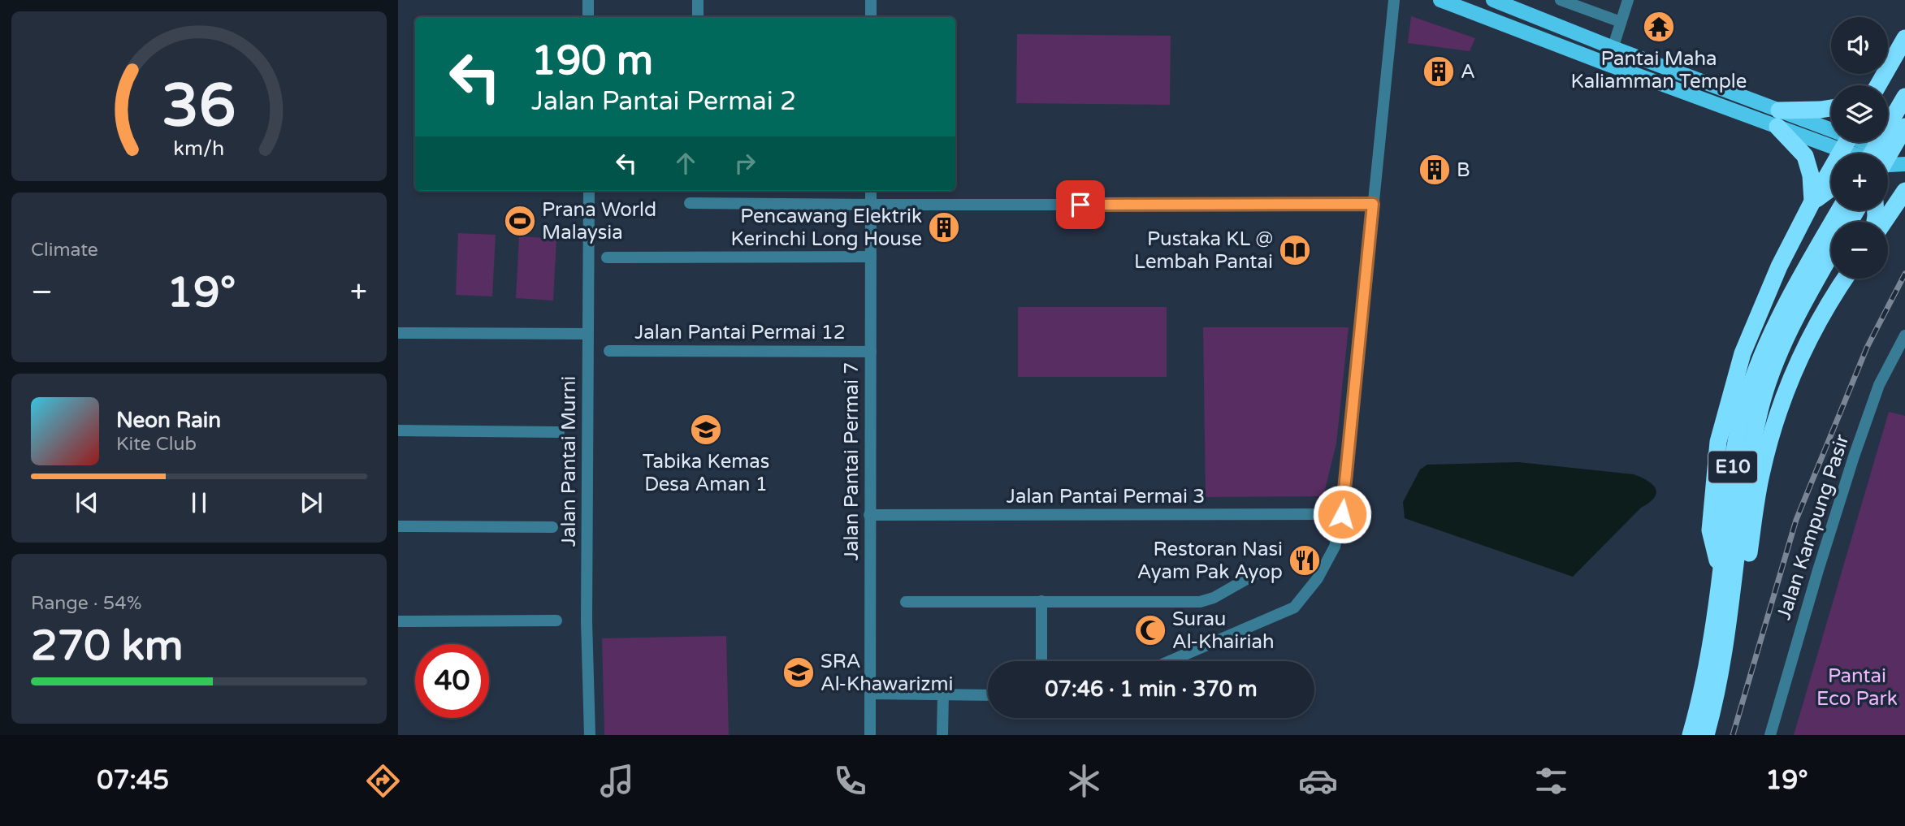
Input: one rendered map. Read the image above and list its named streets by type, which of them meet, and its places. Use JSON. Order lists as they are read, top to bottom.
{
  "streets": {
    "highway": ["E10"],
    "street": [
      "Jalan Pantai Permai 12",
      "Jalan Pantai Murni",
      "Jalan Pantai Permai 7",
      "Jalan Pantai Permai 3",
      "Jalan Kampung Pasir"
    ]
  },
  "crossings": [
    ["Jalan Pantai Permai 12", "Jalan Pantai Permai 7"],
    ["Jalan Pantai Permai 7", "Jalan Pantai Permai 3"]
  ],
  "parks": ["Pantai Eco Park"],
  "places": {
    "temple": ["Pantai Maha Kaliamman Temple"],
    "building": ["A", "B", "Pencawang Elektrik Kerinchi Long House"],
    "sports": ["Prana World Malaysia"],
    "library": ["Pustaka KL @ Lembah Pantai"],
    "school or university": ["Tabika Kemas Desa Aman 1", "SRA Al-Khawarizmi"],
    "restaurant": ["Restoran Nasi Ayam Pak Ayop"],
    "mosque": ["Surau Al-Khairiah"]
  },
  "page": {
    "map_buttons": ["+", "−"],
    "turn": ["190 m", "Jalan Pantai Permai 2"],
    "tile": [
      "Climate",
      ["Range · 54%", "270 km"]
    ],
    "heat": ["−", "19°", "+"],
    "song": ["Neon Rain", "Kite Club"],
    "limit": "40",
    "trip": "07:46 · 1 min · 370 m",
    "tabs": ["07:45", "19°"],
    "gauge": ["36", "km/h"]
  }
}
